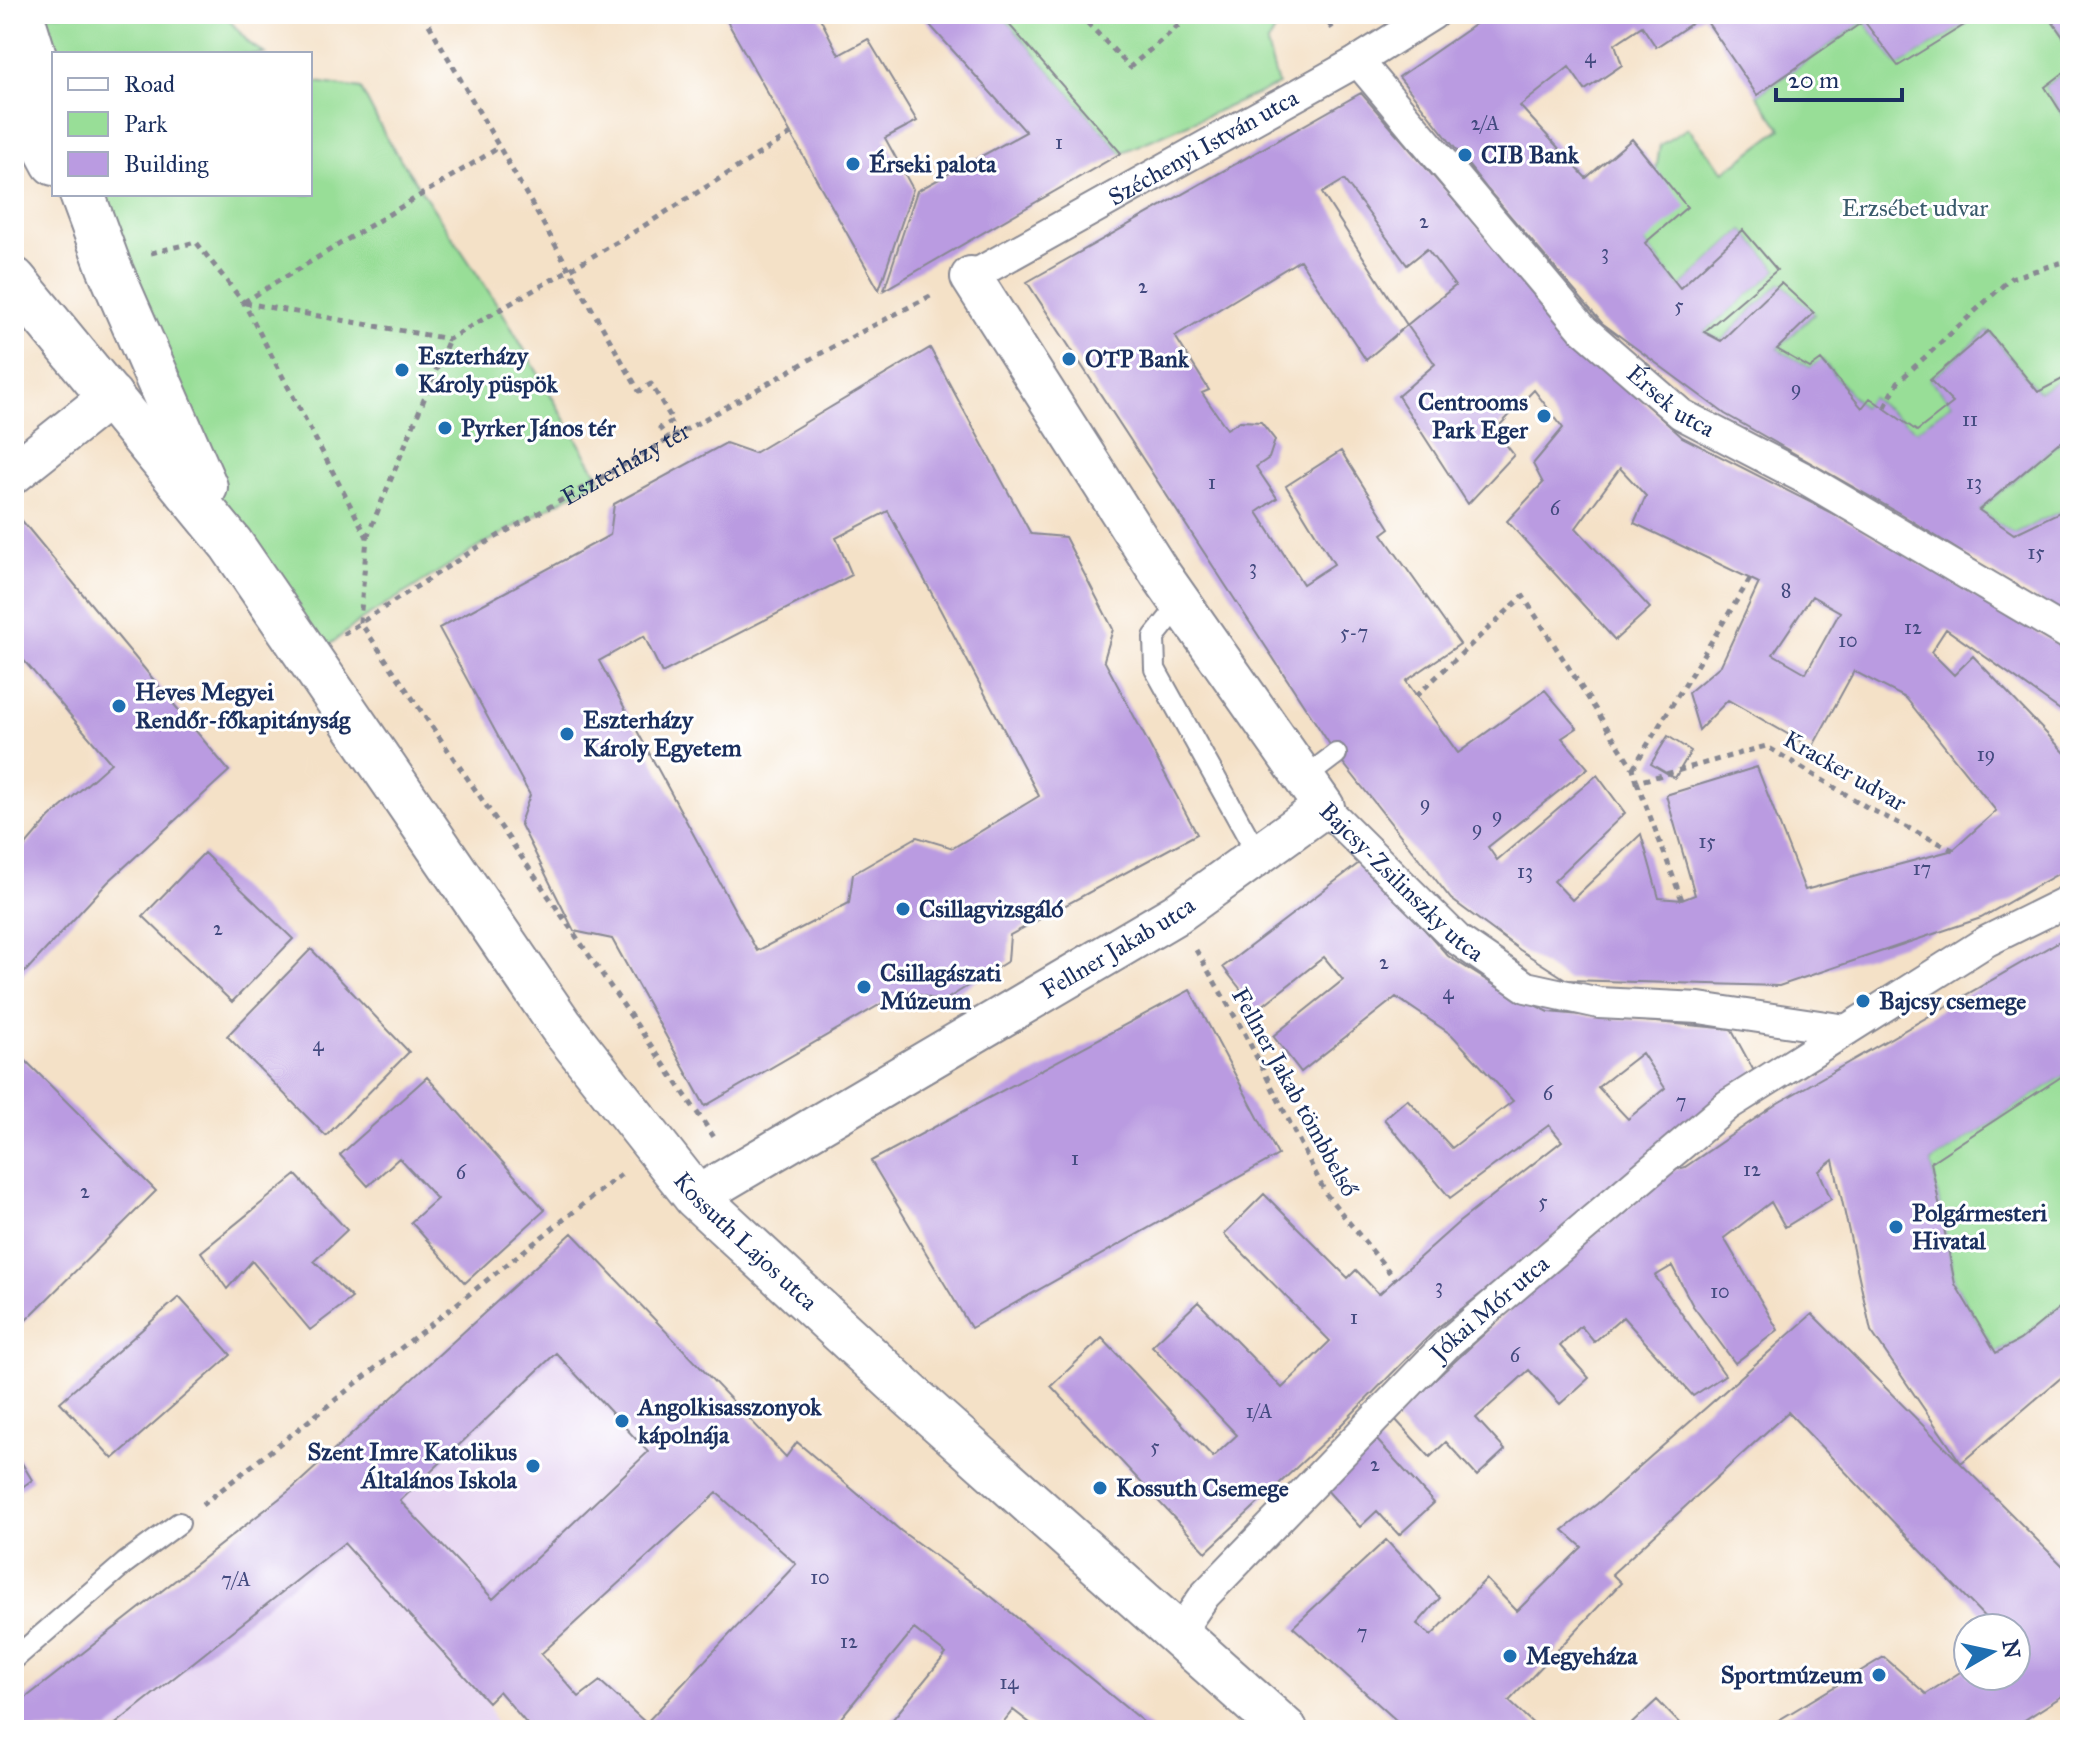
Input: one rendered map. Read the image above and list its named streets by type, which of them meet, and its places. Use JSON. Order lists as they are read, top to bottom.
{
  "streets": {
    "street": [
      "Széchenyi István utca",
      "Érsek utca",
      "Bajcsy-Zsilinszky utca",
      "Fellner Jakab utca",
      "Kossuth Lajos utca",
      "Jókai Mór utca"
    ],
    "path": ["Eszterházy tér", "Kracker udvar", "Fellner Jakab tömbbelső"]
  },
  "crossings": [
    ["Széchenyi István utca", "Érsek utca"],
    ["Széchenyi István utca", "Bajcsy-Zsilinszky utca"],
    ["Bajcsy-Zsilinszky utca", "Fellner Jakab utca"],
    ["Bajcsy-Zsilinszky utca", "Jókai Mór utca"],
    ["Fellner Jakab utca", "Fellner Jakab tömbbelső"],
    ["Fellner Jakab utca", "Kossuth Lajos utca"],
    ["Kossuth Lajos utca", "Jókai Mór utca"]
  ],
  "parks": ["Erzsébet udvar"],
  "places": [
    "CIB Bank",
    "Érseki palota",
    "OTP Bank",
    "Eszterházy Károly püspök",
    "Centrooms Park Eger",
    "Pyrker János tér",
    "Heves Megyei Rendőr-főkapitányság",
    "Eszterházy Károly Egyetem",
    "Csillagvizsgáló",
    "Csillagászati Múzeum",
    "Bajcsy csemege",
    "Polgármesteri Hivatal",
    "Angolkisasszonyok kápolnája",
    "Szent Imre Katolikus Általános Iskola",
    "Kossuth Csemege",
    "Megyeháza",
    "Sportmúzeum"
  ],
  "house_numbers": [
    "4",
    "2/A",
    "1",
    "2",
    "3",
    "2",
    "5",
    "9",
    "11",
    "1",
    "13",
    "6",
    "15",
    "3",
    "8",
    "12",
    "5-7",
    "10",
    "19",
    "9",
    "9",
    "9",
    "15",
    "17",
    "13",
    "2",
    "2",
    "4",
    "4",
    "6",
    "7",
    "1",
    "12",
    "6",
    "2",
    "5",
    "3",
    "10",
    "1",
    "6",
    "1/A",
    "5",
    "2",
    "10",
    "7/A",
    "7",
    "12",
    "14"
  ],
  "legend": ["Road", "Park", "Building"],
  "scale_bar": "20 m",
  "north": "right"
}
